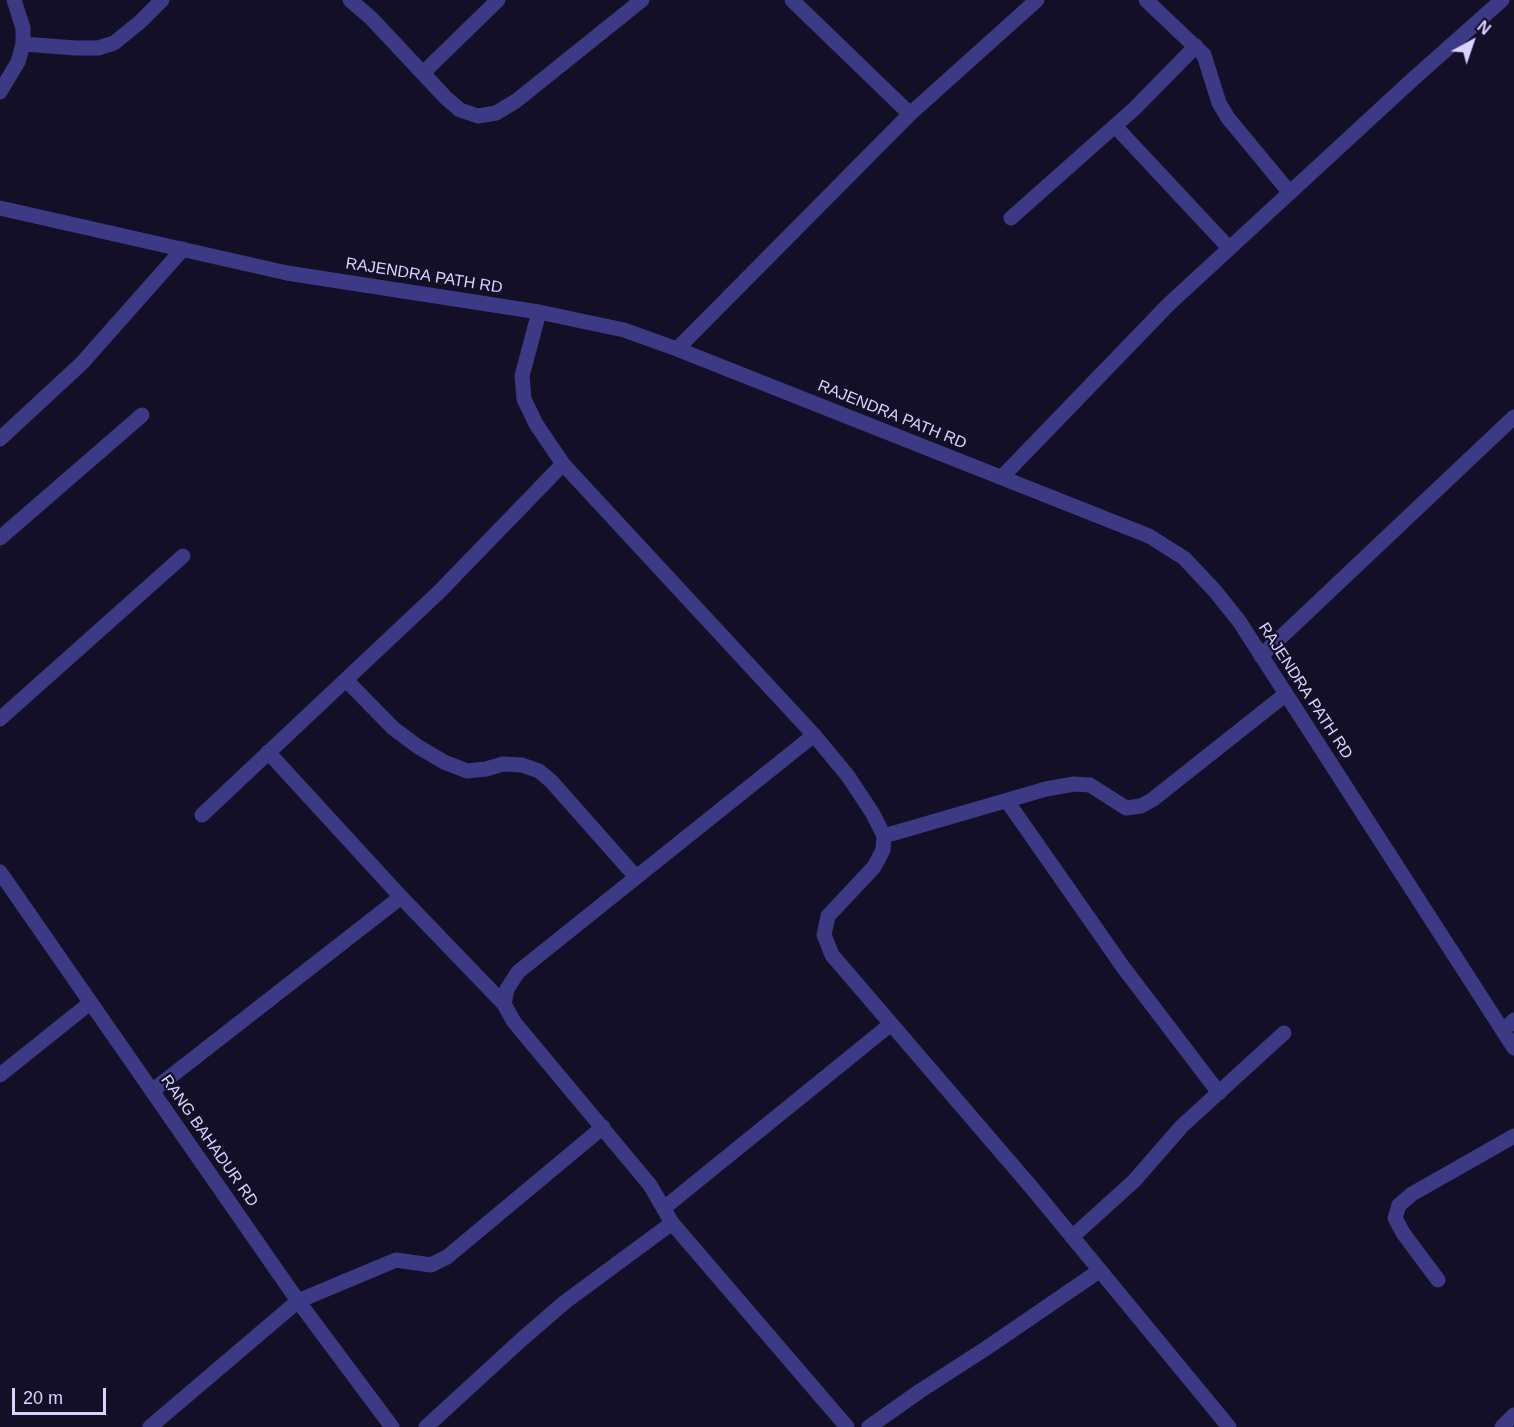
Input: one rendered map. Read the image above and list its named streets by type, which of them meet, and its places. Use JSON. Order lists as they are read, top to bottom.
{
  "streets": {
    "street": ["RAJENDRA PATH RD", "RANG BAHADUR RD"]
  },
  "scale_bar": "20 m",
  "north": "top right"
}
